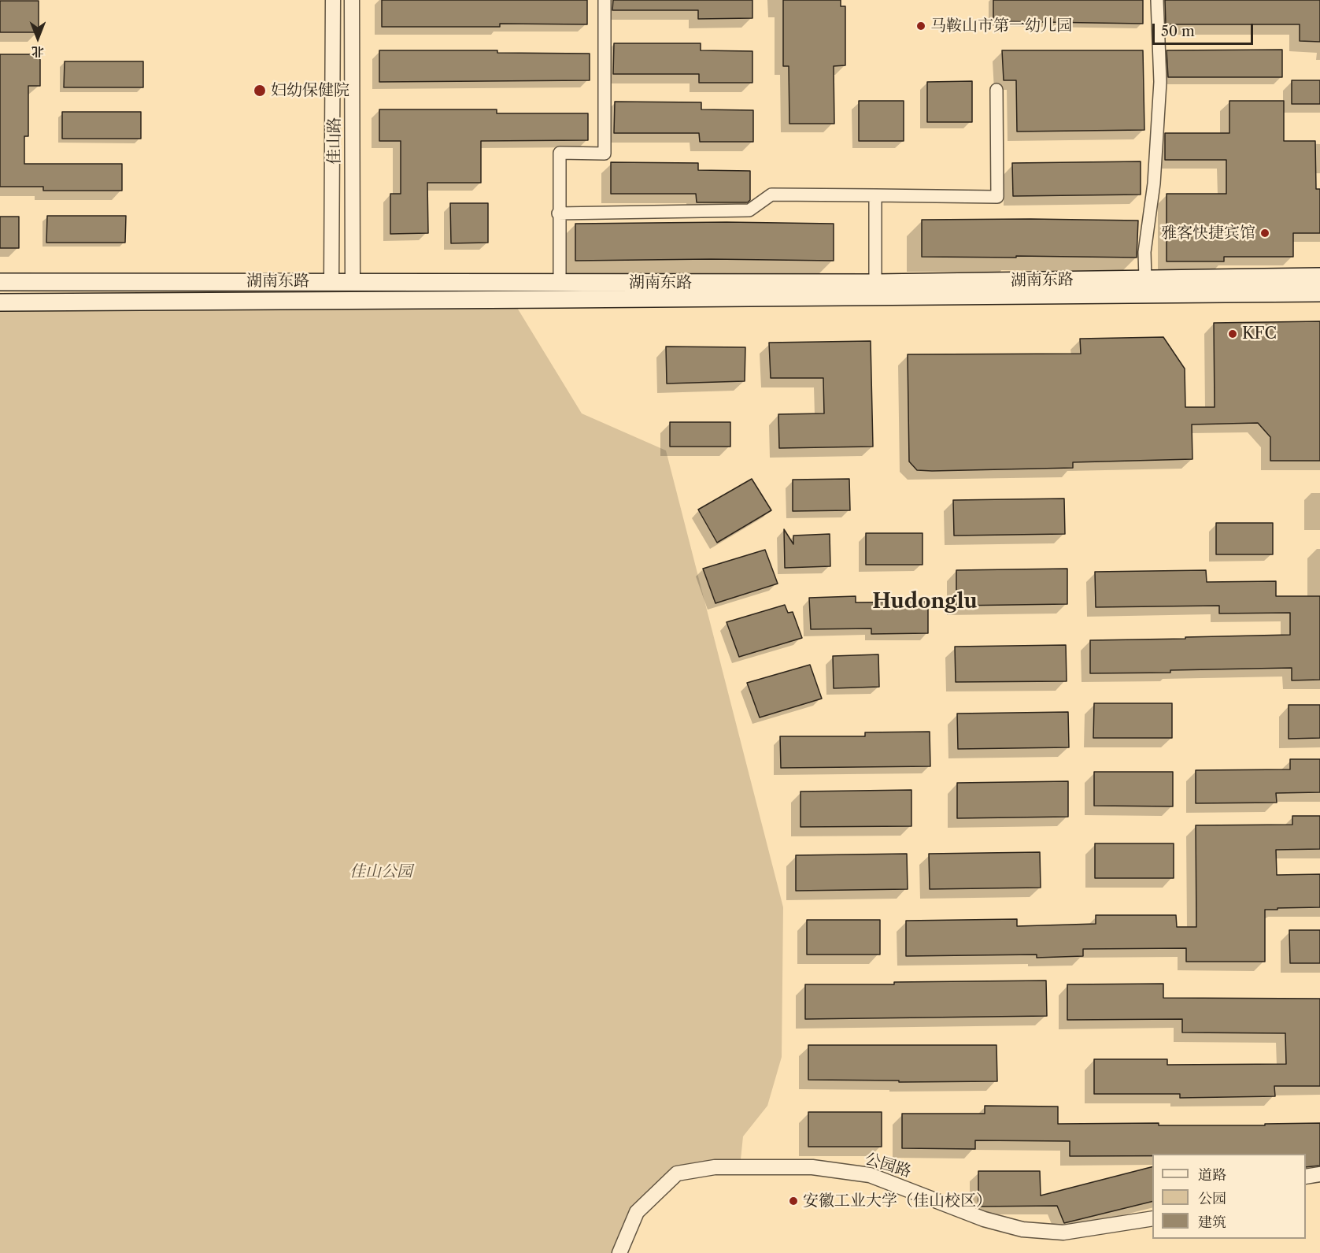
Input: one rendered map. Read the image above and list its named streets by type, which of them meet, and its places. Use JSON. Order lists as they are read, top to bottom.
{
  "streets": {
    "main road": ["湖南东路"],
    "street": ["佳山路", "公园路"]
  },
  "crossings": [
    ["佳山路", "湖南东路"]
  ],
  "districts": ["Hudonglu"],
  "parks": ["佳山公园"],
  "places": [
    "马鞍山市第一幼儿园",
    "妇幼保健院",
    "雅客快捷宾馆",
    "KFC",
    "安徽工业大学（佳山校区）"
  ],
  "legend": ["道路", "公园", "建筑"],
  "scale_bar": "50 m",
  "north": "bottom"
}
